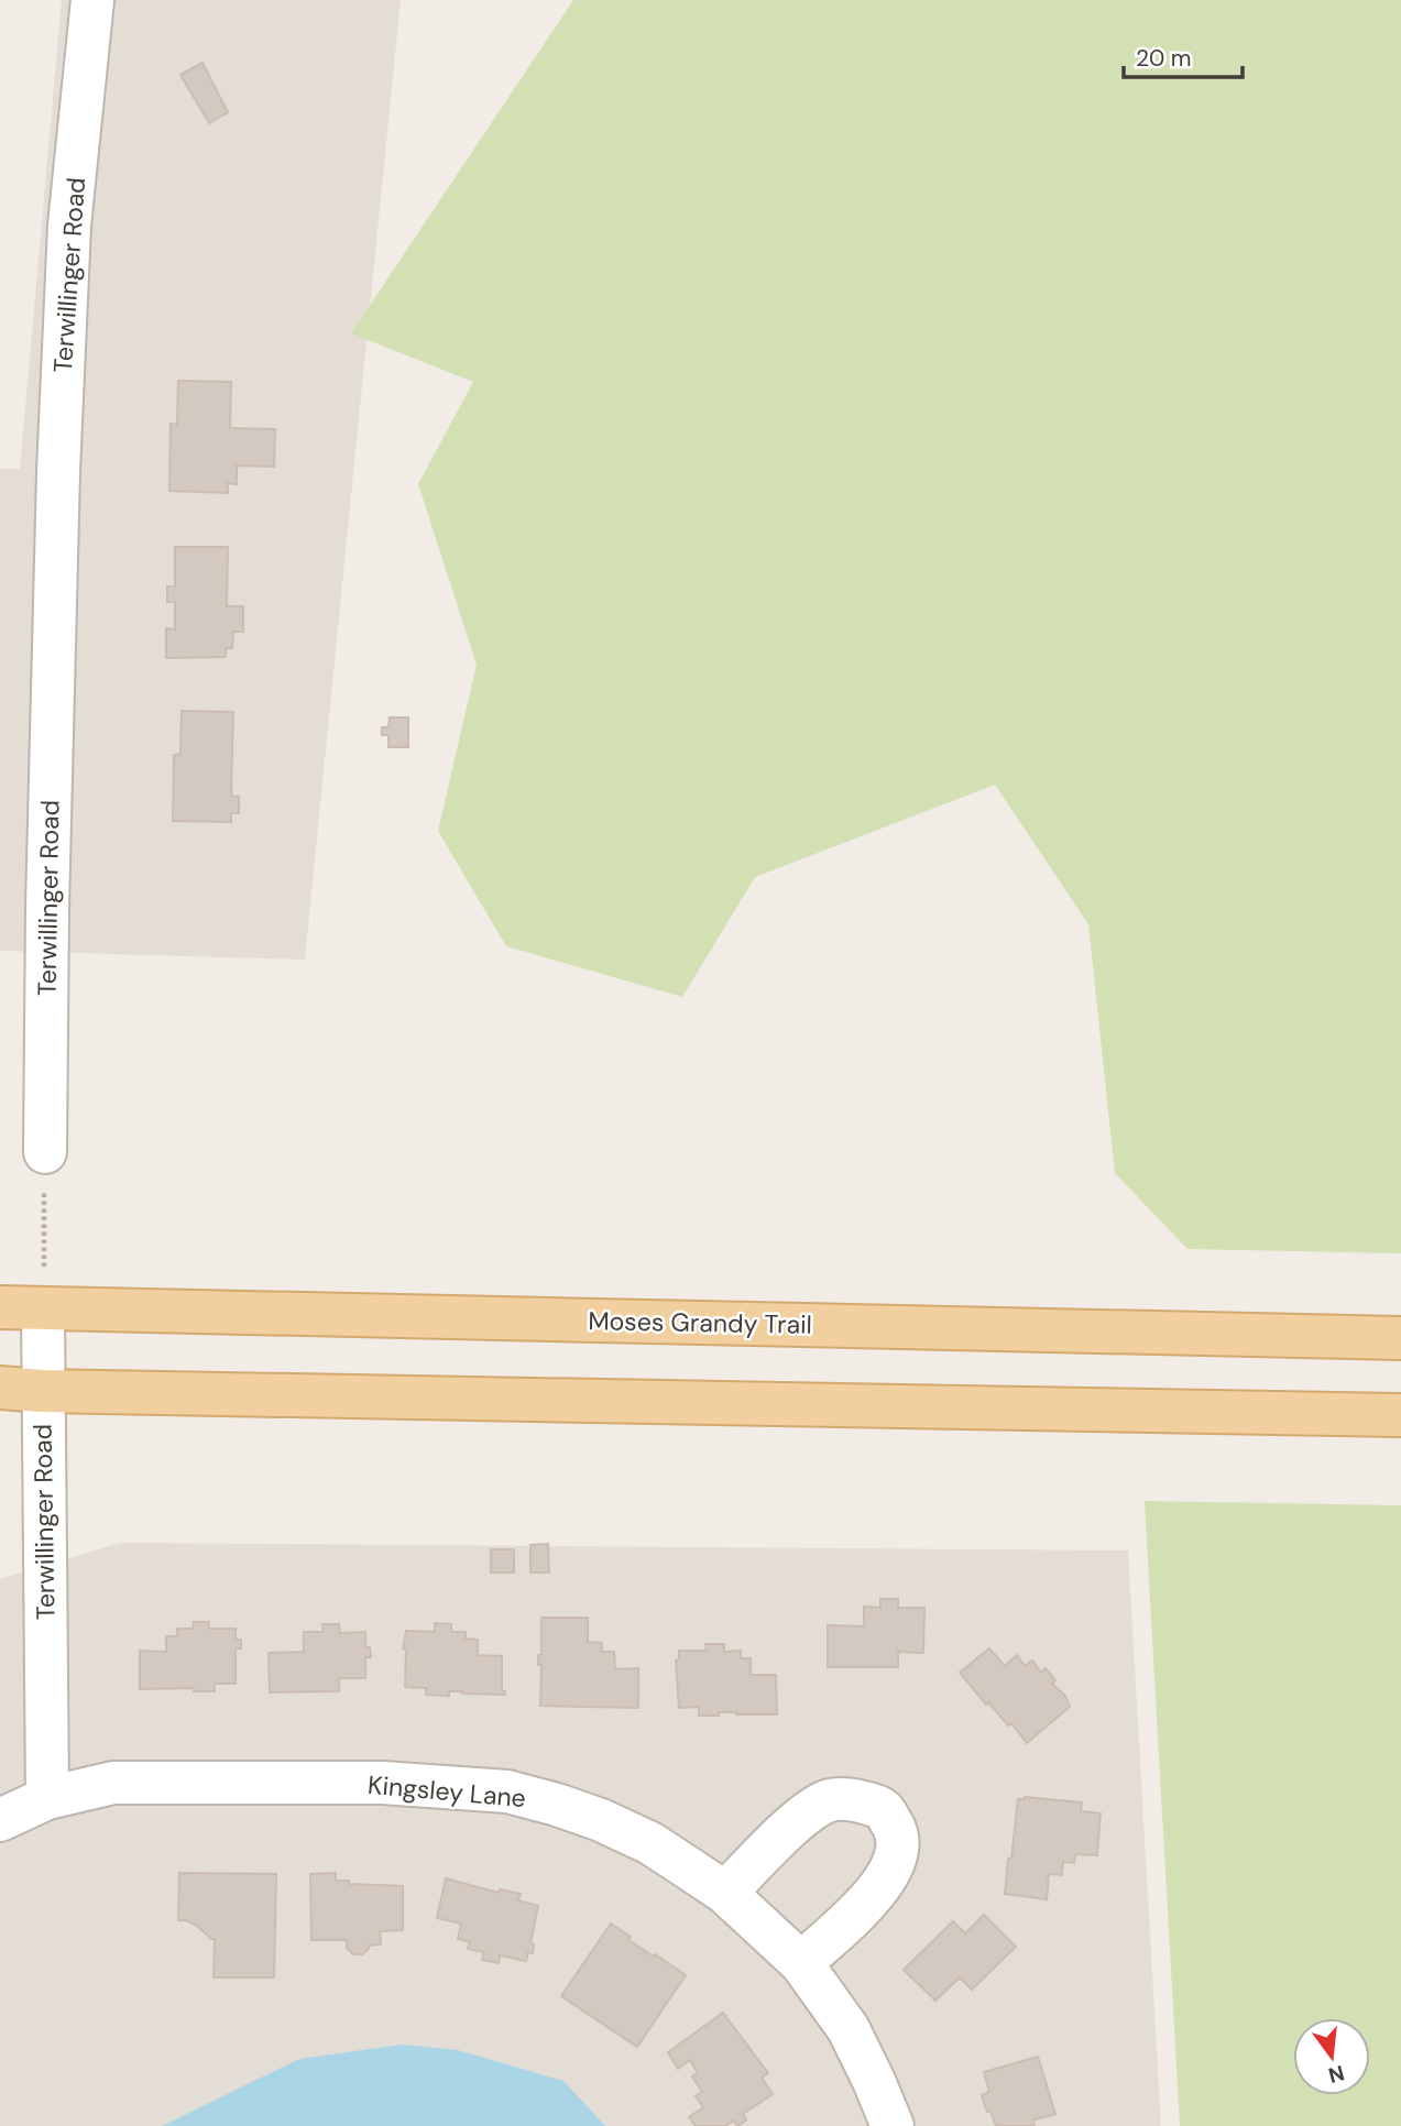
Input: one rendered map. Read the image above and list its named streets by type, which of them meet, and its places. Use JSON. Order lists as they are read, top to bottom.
{
  "streets": {
    "main road": ["Moses Grandy Trail"],
    "street": ["Terwillinger Road", "Kingsley Lane"]
  },
  "crossings": [
    ["Terwillinger Road", "Moses Grandy Trail"],
    ["Terwillinger Road", "Kingsley Lane"]
  ],
  "scale_bar": "20 m",
  "north": "bottom"
}
